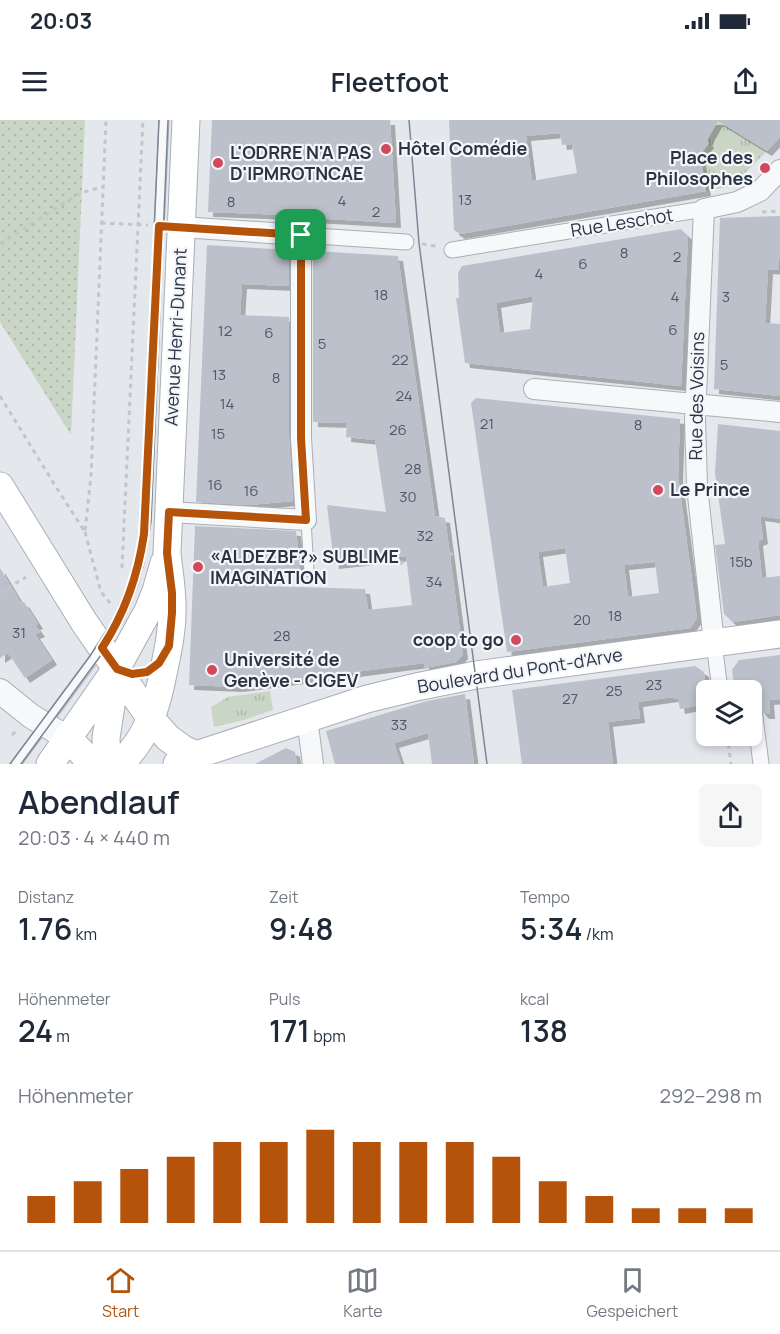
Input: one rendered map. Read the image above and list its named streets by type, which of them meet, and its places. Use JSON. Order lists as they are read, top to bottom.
{
  "streets": {
    "main road": ["Avenue Henri-Dunant", "Boulevard du Pont-d'Arve"],
    "street": ["Rue Leschot", "Rue des Voisins"]
  },
  "crossings": [
    ["Rue Leschot", "Rue des Voisins"],
    ["Rue des Voisins", "Boulevard du Pont-d'Arve"]
  ],
  "places": [
    "Hôtel Comédie",
    "L'ODRRE N'A PAS D'IPMROTNCAE",
    "Place des Philosophes",
    "Le Prince",
    "«ALDEZBF?» SUBLIME IMAGINATION",
    "coop to go",
    "Université de Genève - CIGEV"
  ],
  "house_numbers": [
    "13",
    "4",
    "8",
    "2",
    "8",
    "2",
    "6",
    "4",
    "18",
    "4",
    "3",
    "6",
    "12",
    "6",
    "5",
    "22",
    "5",
    "13",
    "8",
    "24",
    "14",
    "21",
    "8",
    "26",
    "15",
    "28",
    "16",
    "16",
    "30",
    "32",
    "15b",
    "34",
    "18",
    "20",
    "31",
    "28",
    "23",
    "25",
    "27",
    "33"
  ],
  "page": {
    "status": "20:03",
    "header": "Fleetfoot",
    "heading": ["Abendlauf", "20:03 · 4 × 440 m"],
    "stats": [
      ["Distanz", "1.76 km"],
      ["Zeit", "9:48"],
      ["Tempo", "5:34 /km"],
      ["Höhenmeter", "24 m"],
      ["Puls", "171 bpm"],
      ["kcal", "138"]
    ],
    "chart": ["Höhenmeter", "292–298 m"],
    "tabs": ["Start", "Karte", "Gespeichert"]
  }
}
